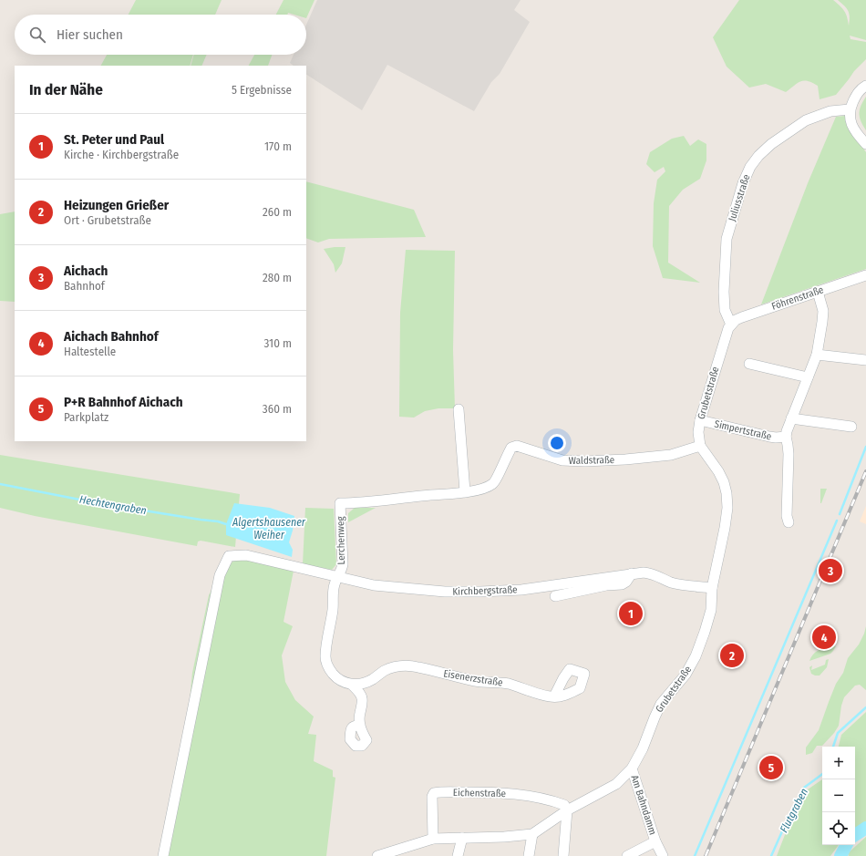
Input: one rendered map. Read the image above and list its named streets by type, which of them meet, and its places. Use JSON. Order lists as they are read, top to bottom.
{
  "streets": {
    "street": [
      "Juliusstraße",
      "Föhrenstraße",
      "Grubetstraße",
      "Simpertstraße",
      "Waldstraße",
      "Lerchenweg",
      "Kirchbergstraße",
      "Eisenerzstraße",
      "Eichenstraße",
      "Am Bahndamm"
    ]
  },
  "crossings": [
    ["Juliusstraße", "Föhrenstraße"],
    ["Juliusstraße", "Grubetstraße"],
    ["Föhrenstraße", "Grubetstraße"],
    ["Föhrenstraße", "Simpertstraße"],
    ["Grubetstraße", "Simpertstraße"],
    ["Grubetstraße", "Waldstraße"],
    ["Grubetstraße", "Kirchbergstraße"],
    ["Grubetstraße", "Eichenstraße"],
    ["Grubetstraße", "Am Bahndamm"],
    ["Waldstraße", "Lerchenweg"],
    ["Lerchenweg", "Kirchbergstraße"]
  ],
  "water": ["Hechtengraben", "Algertshausener Weiher", "Flutgraben"],
  "page": {
    "search": "Hier suchen",
    "heading": ["In der Nähe", "5 Ergebnisse"],
    "list": [
      {
        "mark": "1",
        "name": "St. Peter und Paul",
        "note": "Kirche · Kirchbergstraße",
        "value": "170 m"
      },
      {
        "mark": "2",
        "name": "Heizungen Grießer",
        "note": "Ort · Grubetstraße",
        "value": "260 m"
      },
      {
        "mark": "3",
        "name": "Aichach",
        "note": "Bahnhof",
        "value": "280 m"
      },
      {
        "mark": "4",
        "name": "Aichach Bahnhof",
        "note": "Haltestelle",
        "value": "310 m"
      },
      {
        "mark": "5",
        "name": "P+R Bahnhof Aichach",
        "note": "Parkplatz",
        "value": "360 m"
      }
    ],
    "pins": [
      "3",
      "1",
      "4",
      "2",
      "5"
    ],
    "map_buttons": ["+", "−"]
  }
}
